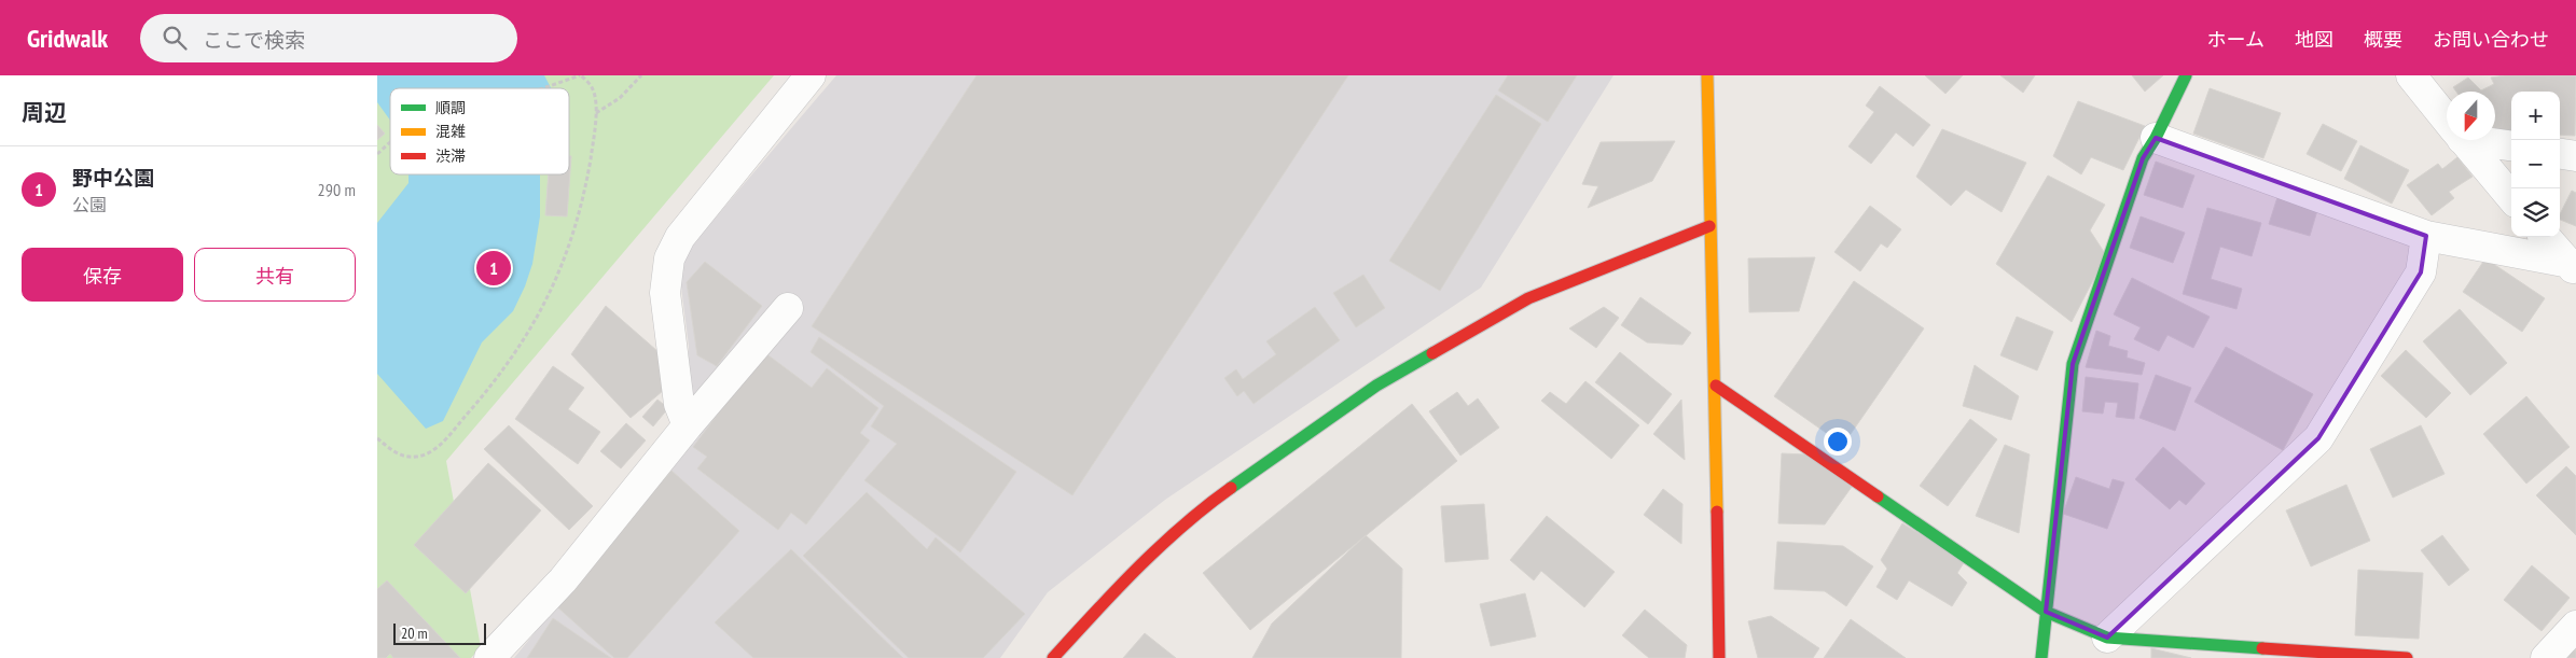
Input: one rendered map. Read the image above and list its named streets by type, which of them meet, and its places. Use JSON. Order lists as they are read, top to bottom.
{
  "legend": ["順調", "混雑", "渋滞"],
  "scale_bar": "20 m",
  "north": "bottom",
  "page": {
    "header": "Gridwalk",
    "search": "ここで検索",
    "nav": [
      "ホーム",
      "地図",
      "概要",
      "お問い合わせ"
    ],
    "heading": "周辺",
    "map_buttons": ["+", "−"],
    "list": [
      {
        "mark": "1",
        "name": "野中公園",
        "note": "公園",
        "value": "290 m"
      }
    ],
    "buttons": ["保存", "共有"],
    "pins": "1",
    "scale": "20 m"
  }
}
